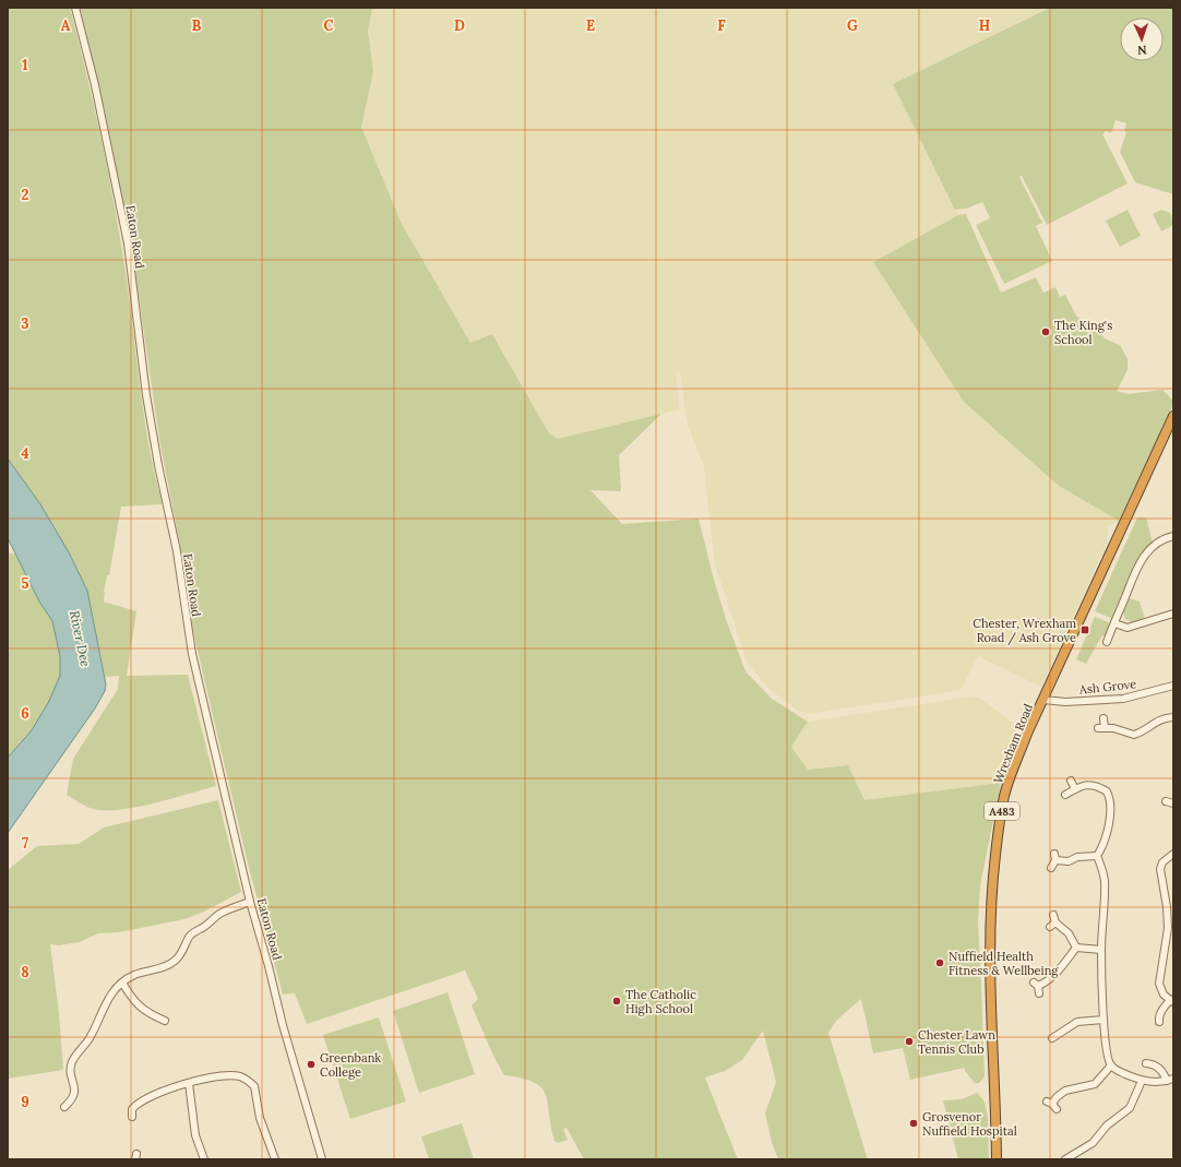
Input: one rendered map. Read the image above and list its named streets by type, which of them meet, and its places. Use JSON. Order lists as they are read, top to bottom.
{
  "streets": {
    "highway": ["Wrexham Road", "A483"],
    "street": ["Eaton Road", "Ash Grove"]
  },
  "crossings": [
    ["Ash Grove", "Wrexham Road"]
  ],
  "water": ["River Dee"],
  "places": {
    "other": [
      "The King's School",
      "Nuffield Health Fitness & Wellbeing",
      "The Catholic High School",
      "Chester Lawn Tennis Club",
      "Greenbank College",
      "Grosvenor Nuffield Hospital"
    ],
    "transit": ["Chester, Wrexham Road / Ash Grove"]
  },
  "north": "bottom",
  "grid": {
    "columns": [
      "A",
      "B",
      "C",
      "D",
      "E",
      "F",
      "G",
      "H"
    ],
    "rows": [
      "1",
      "2",
      "3",
      "4",
      "5",
      "6",
      "7",
      "8",
      "9"
    ]
  }
}
